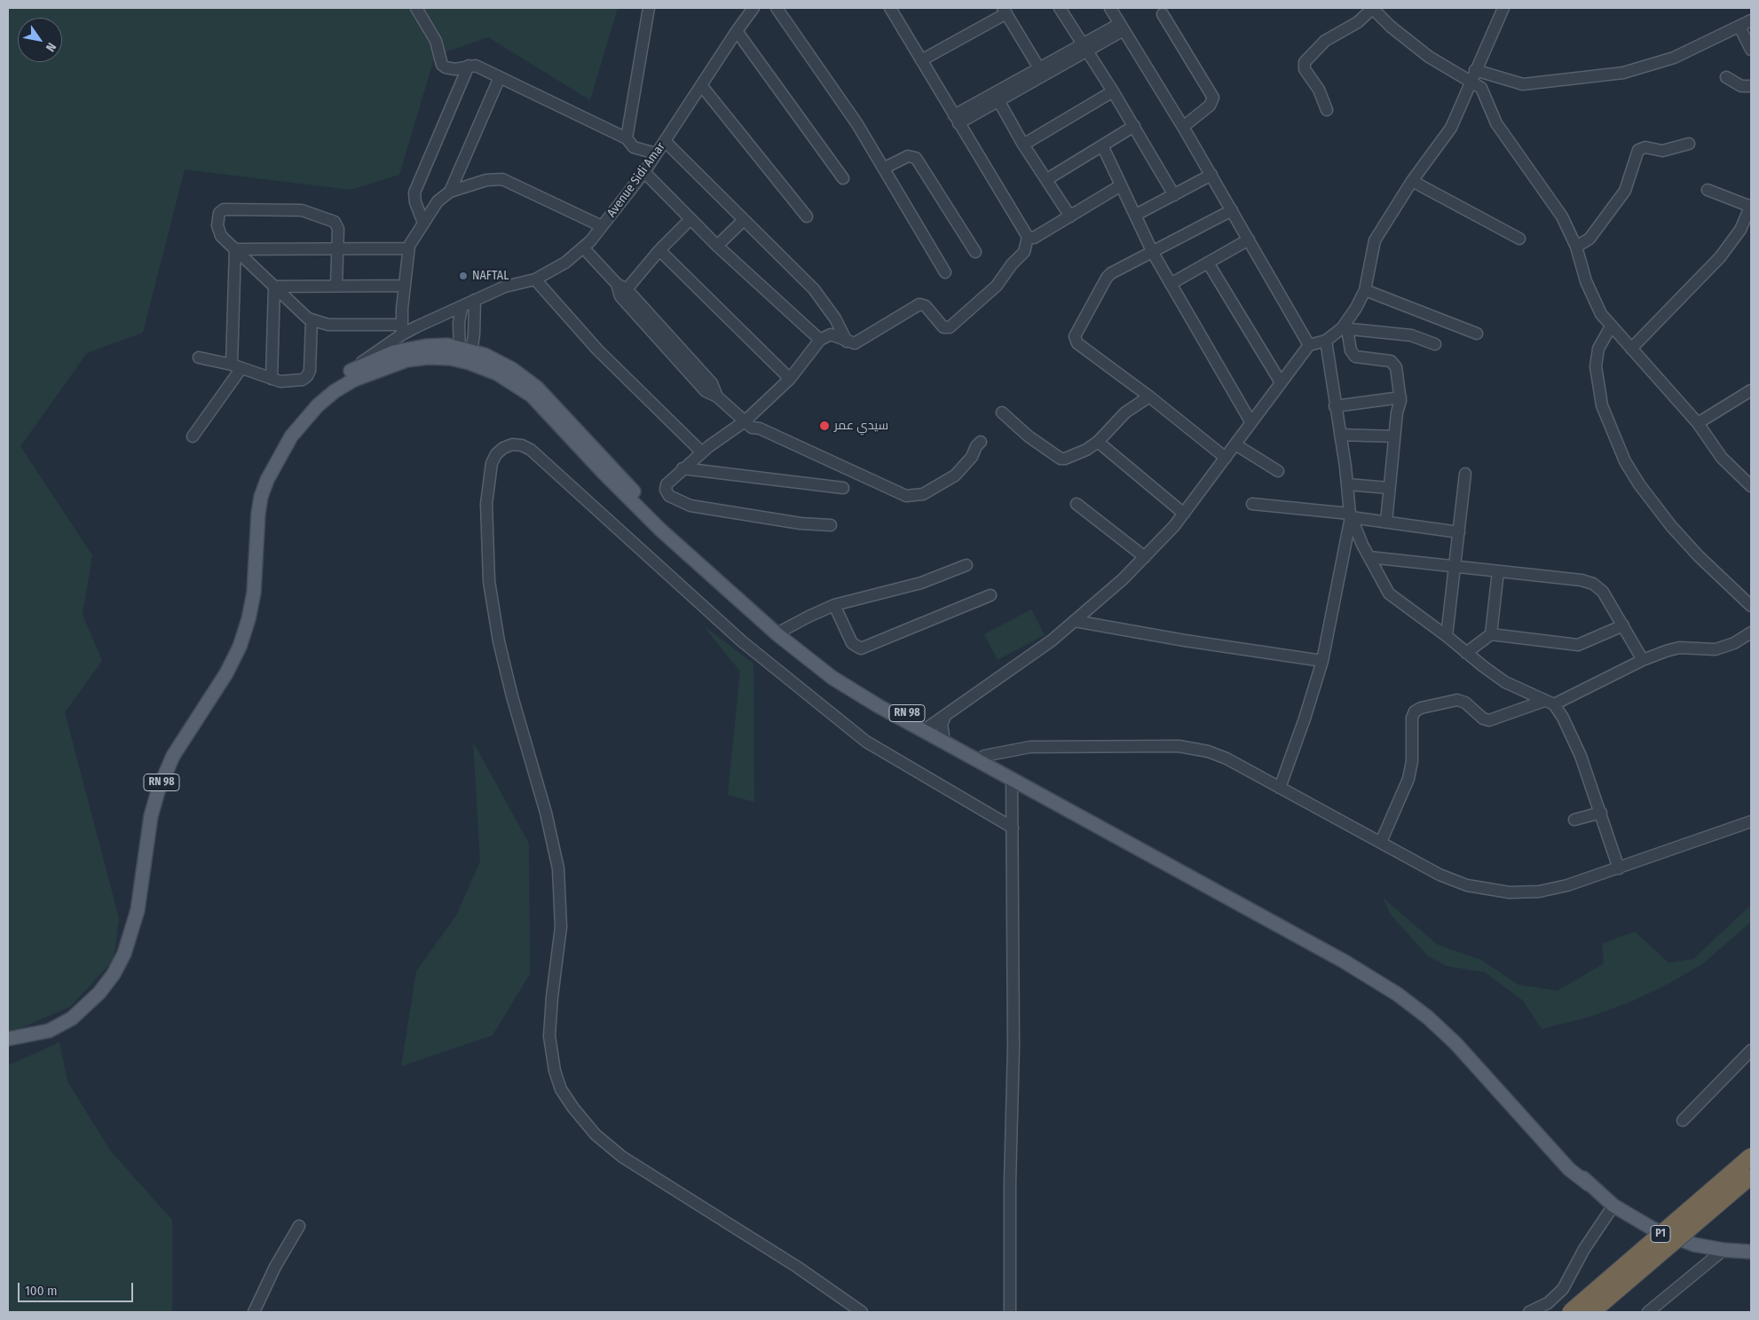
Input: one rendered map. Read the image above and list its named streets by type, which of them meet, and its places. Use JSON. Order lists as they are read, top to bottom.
{
  "streets": {
    "highway": ["P1"],
    "main road": ["RN 98"],
    "street": ["Avenue Sidi Amar"]
  },
  "places": ["NAFTAL", "سيدي عمر"],
  "scale_bar": "100 m",
  "north": "bottom right"
}
